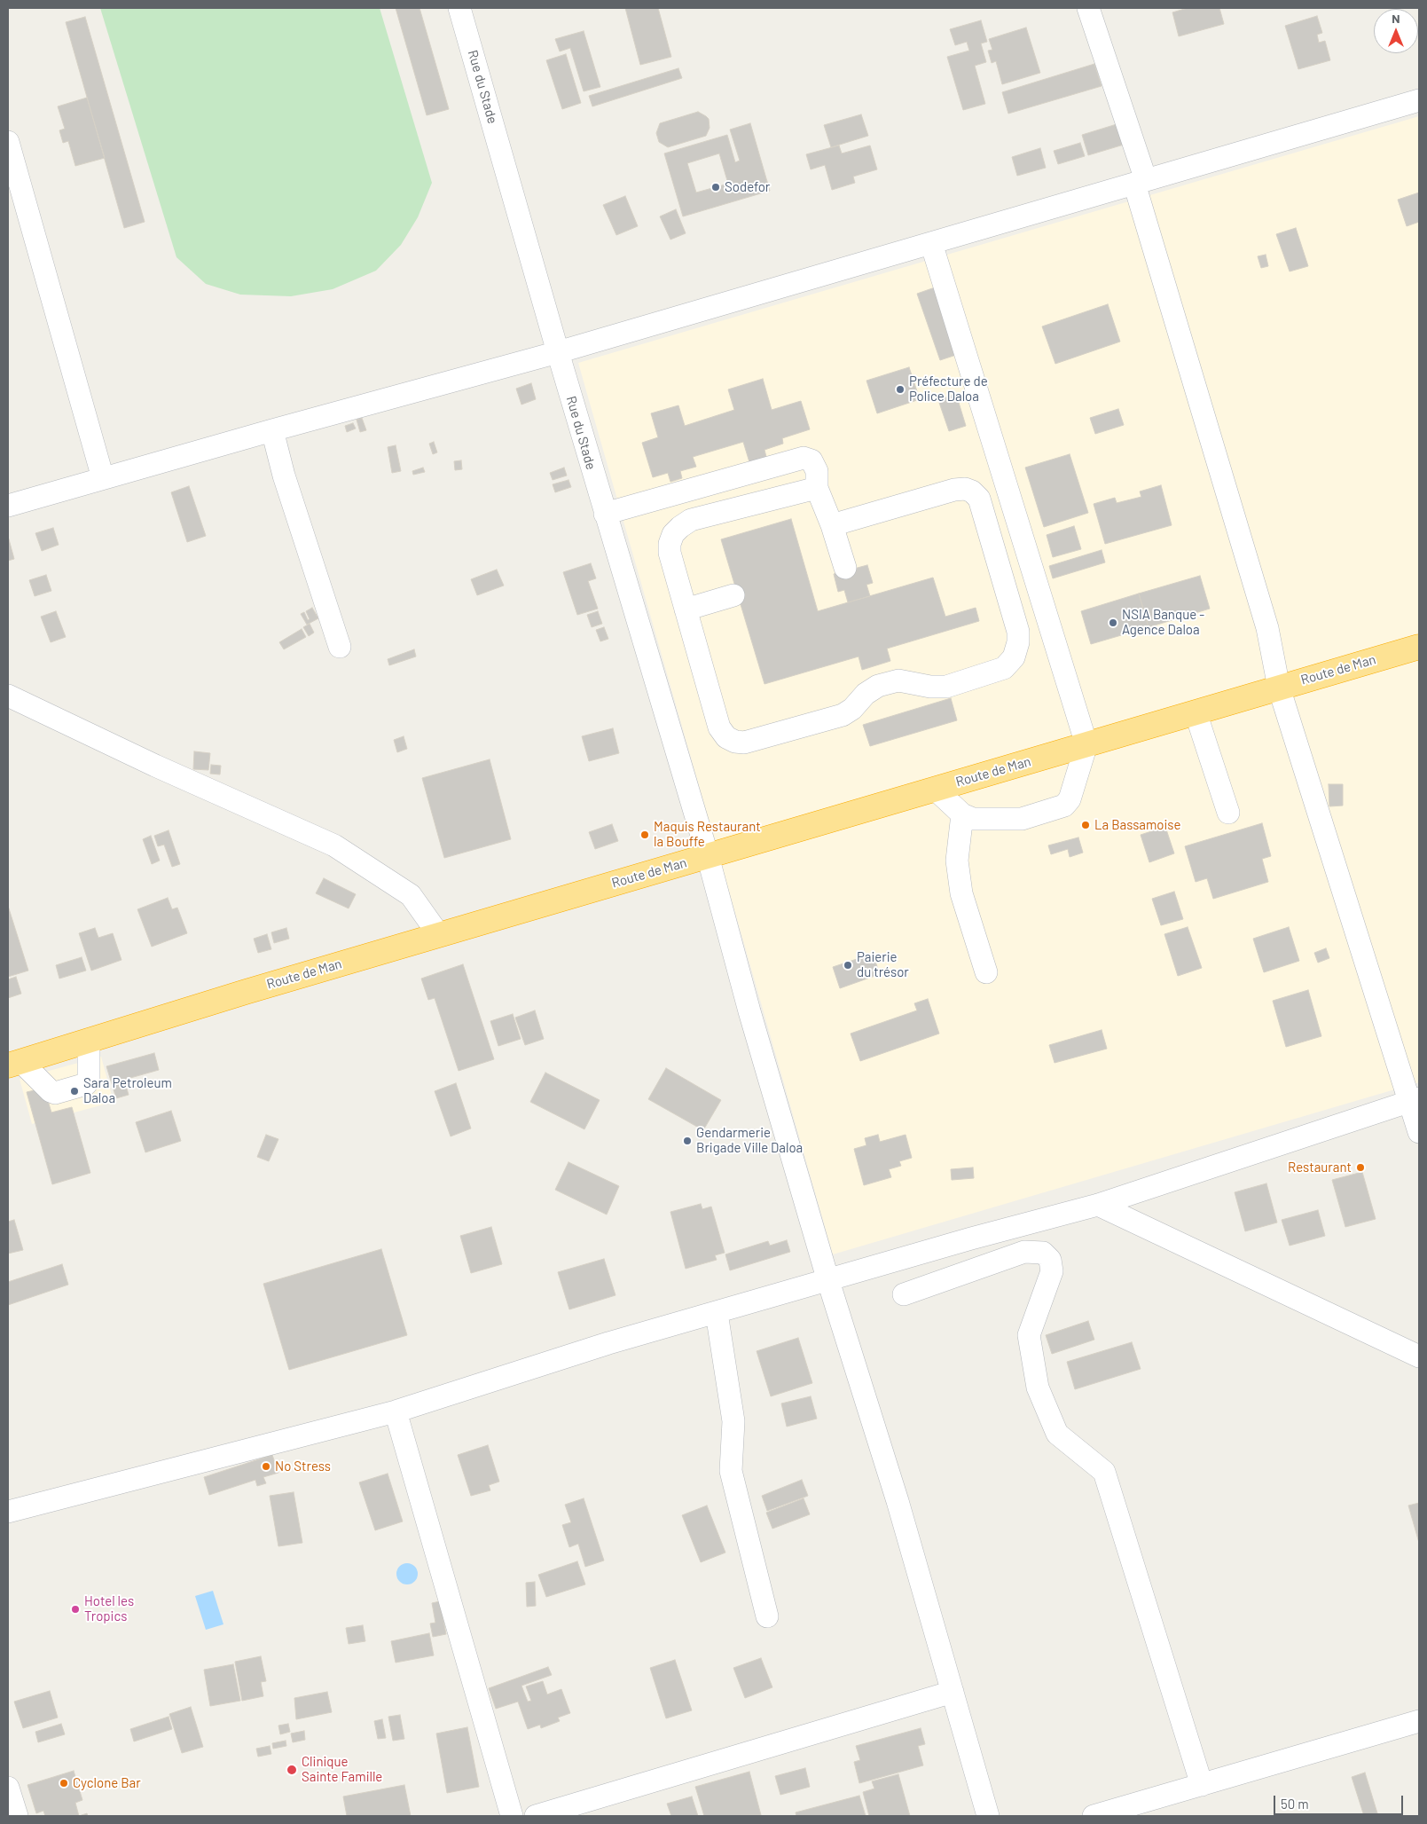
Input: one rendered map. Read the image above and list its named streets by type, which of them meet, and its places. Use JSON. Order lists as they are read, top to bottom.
{
  "streets": {
    "highway": ["Route de Man"],
    "street": ["Rue du Stade"]
  },
  "crossings": [
    ["Rue du Stade", "Route de Man"]
  ],
  "places": [
    "Sodefor",
    "Préfecture de Police Daloa",
    "NSIA Banque - Agence Daloa",
    "La Bassamoise",
    "Maquis Restaurant la Bouffe",
    "Paierie du trésor",
    "Sara Petroleum Daloa",
    "Gendarmerie Brigade Ville Daloa",
    "Restaurant",
    "No Stress",
    "Hotel les Tropics",
    "Clinique Sainte Famille",
    "Cyclone Bar"
  ],
  "scale_bar": "50 m",
  "north": "top"
}
